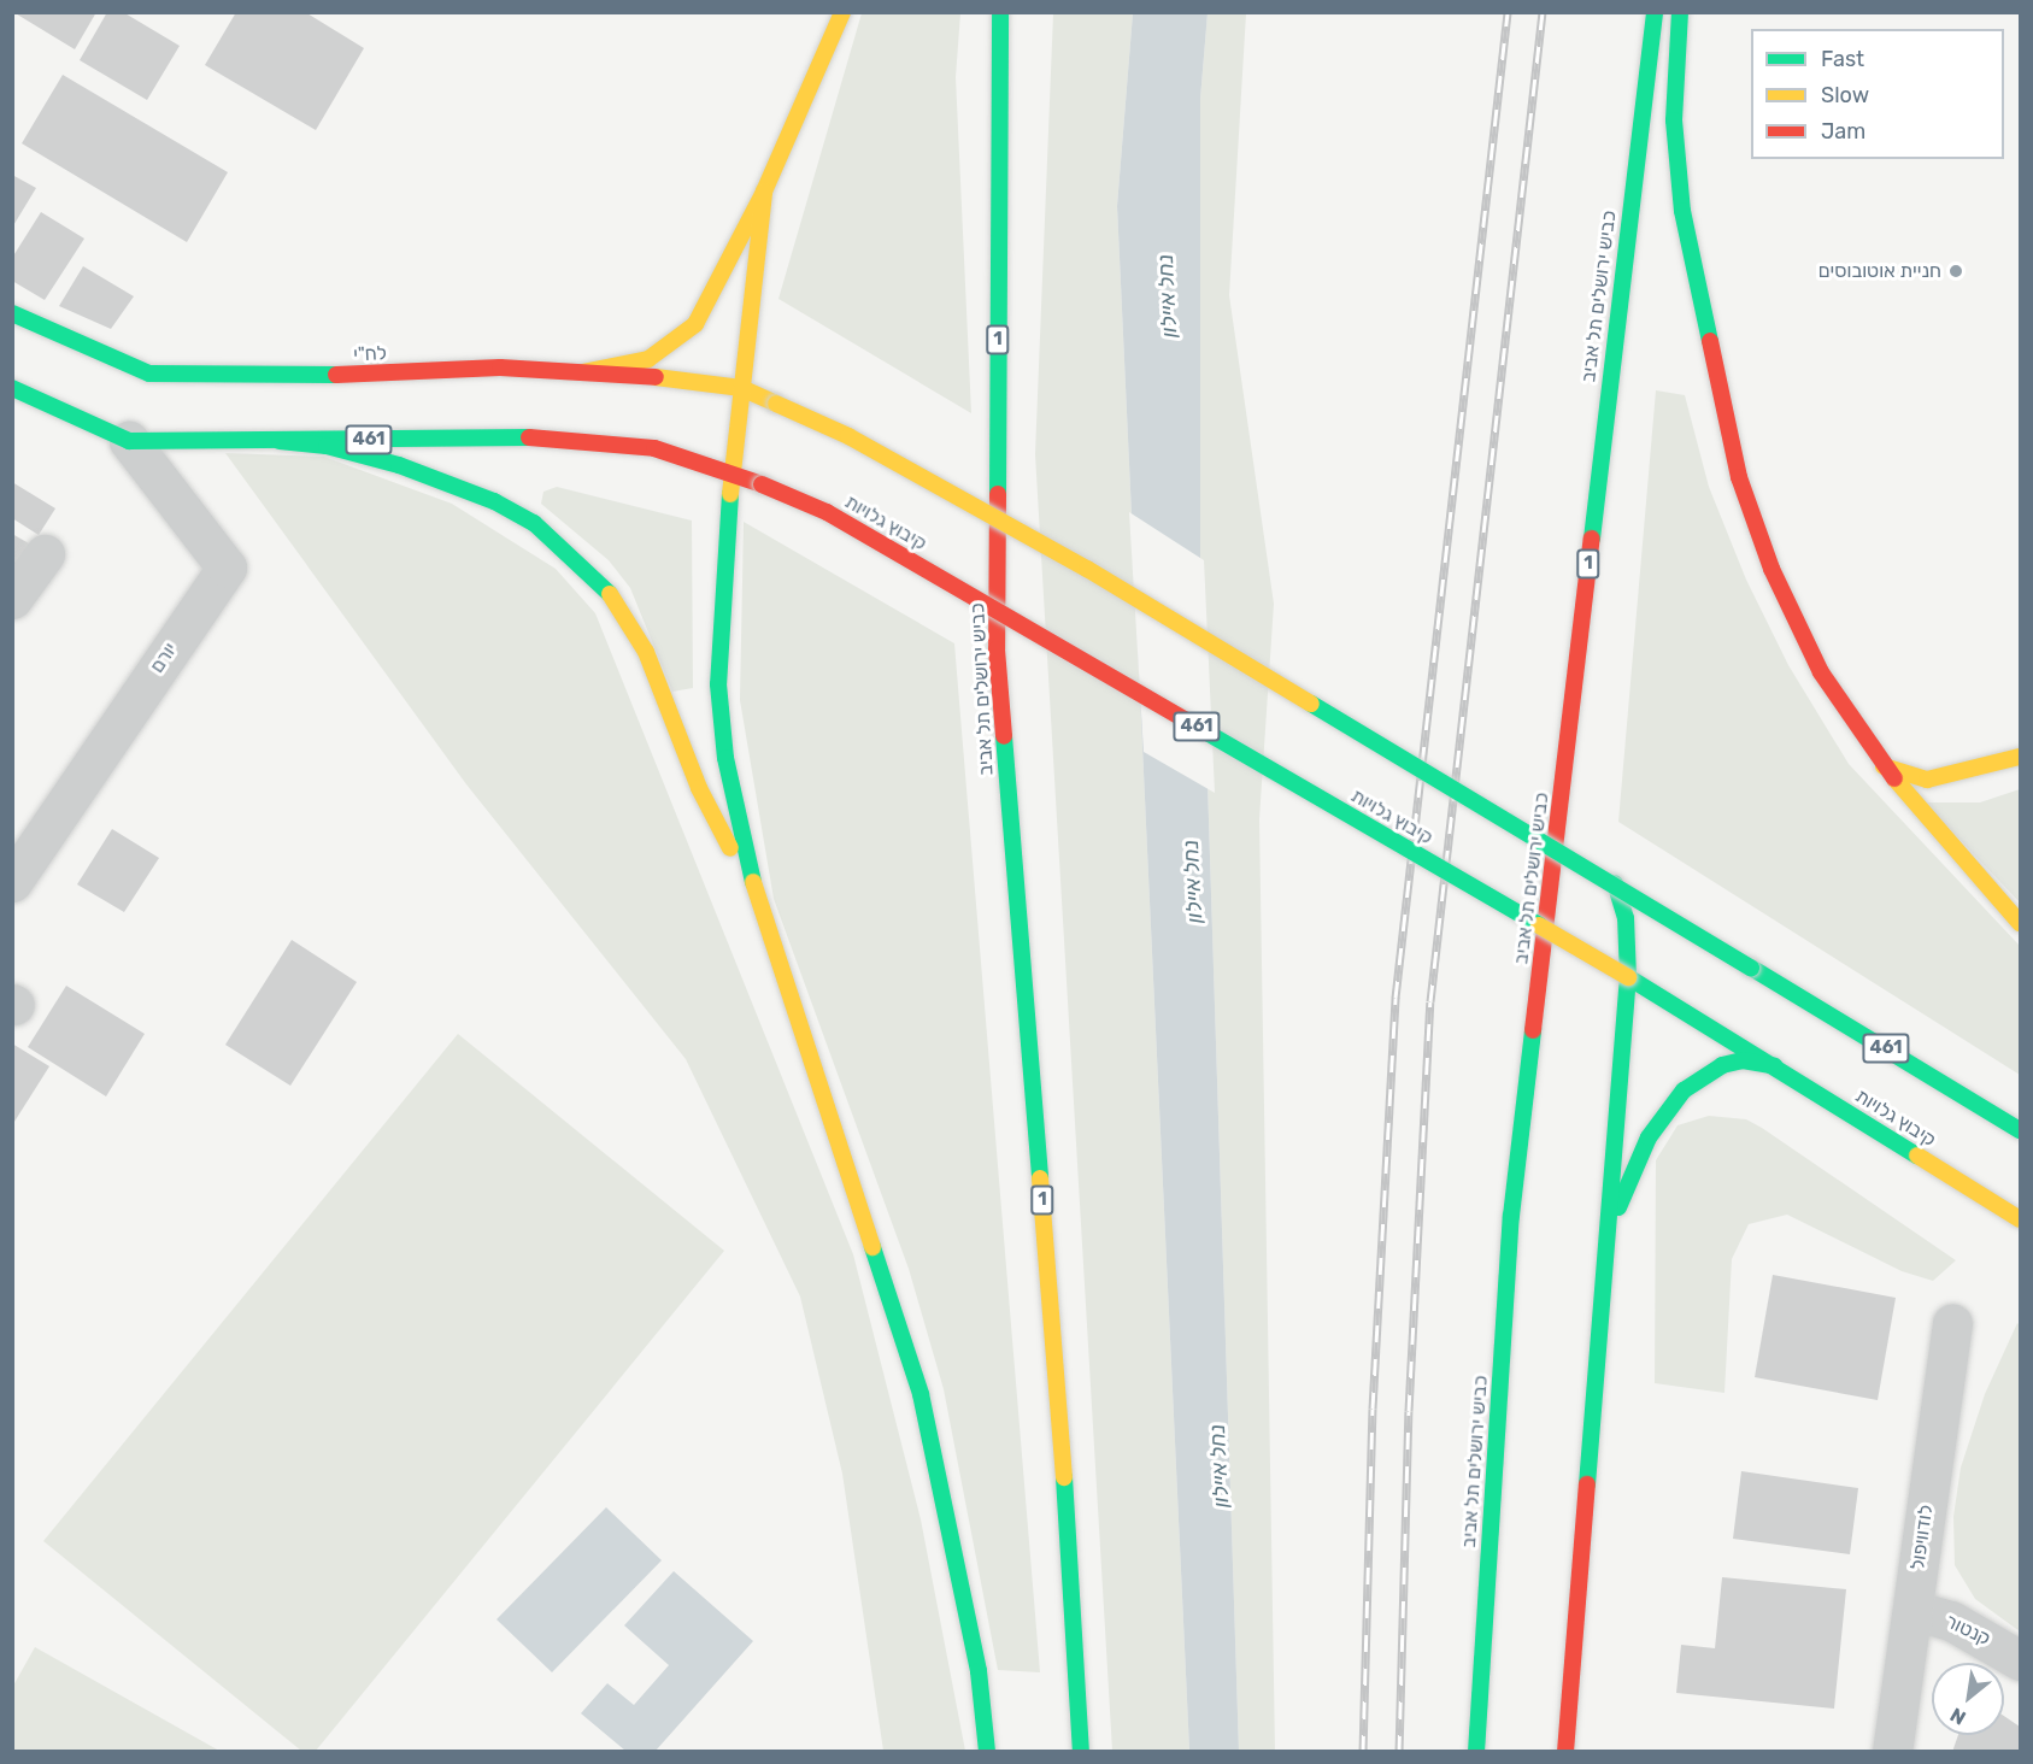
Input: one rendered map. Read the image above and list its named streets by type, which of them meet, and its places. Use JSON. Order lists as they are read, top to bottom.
{
  "streets": {
    "main road": [
      "כביש ירושלים תל אביב",
      "1",
      "לח\"י",
      "461",
      "קיבוץ גלויות"
    ],
    "street": ["יורם", "לודוויפול", "קנטור"]
  },
  "crossings": [
    ["לח\"י", "461"],
    ["461", "קיבוץ גלויות"],
    ["461", "יורם"],
    ["לודוויפול", "קנטור"]
  ],
  "water": ["נחל איילון"],
  "places": ["חניית אוטובוסים"],
  "legend": ["Fast", "Slow", "Jam"],
  "north": "bottom left"
}
